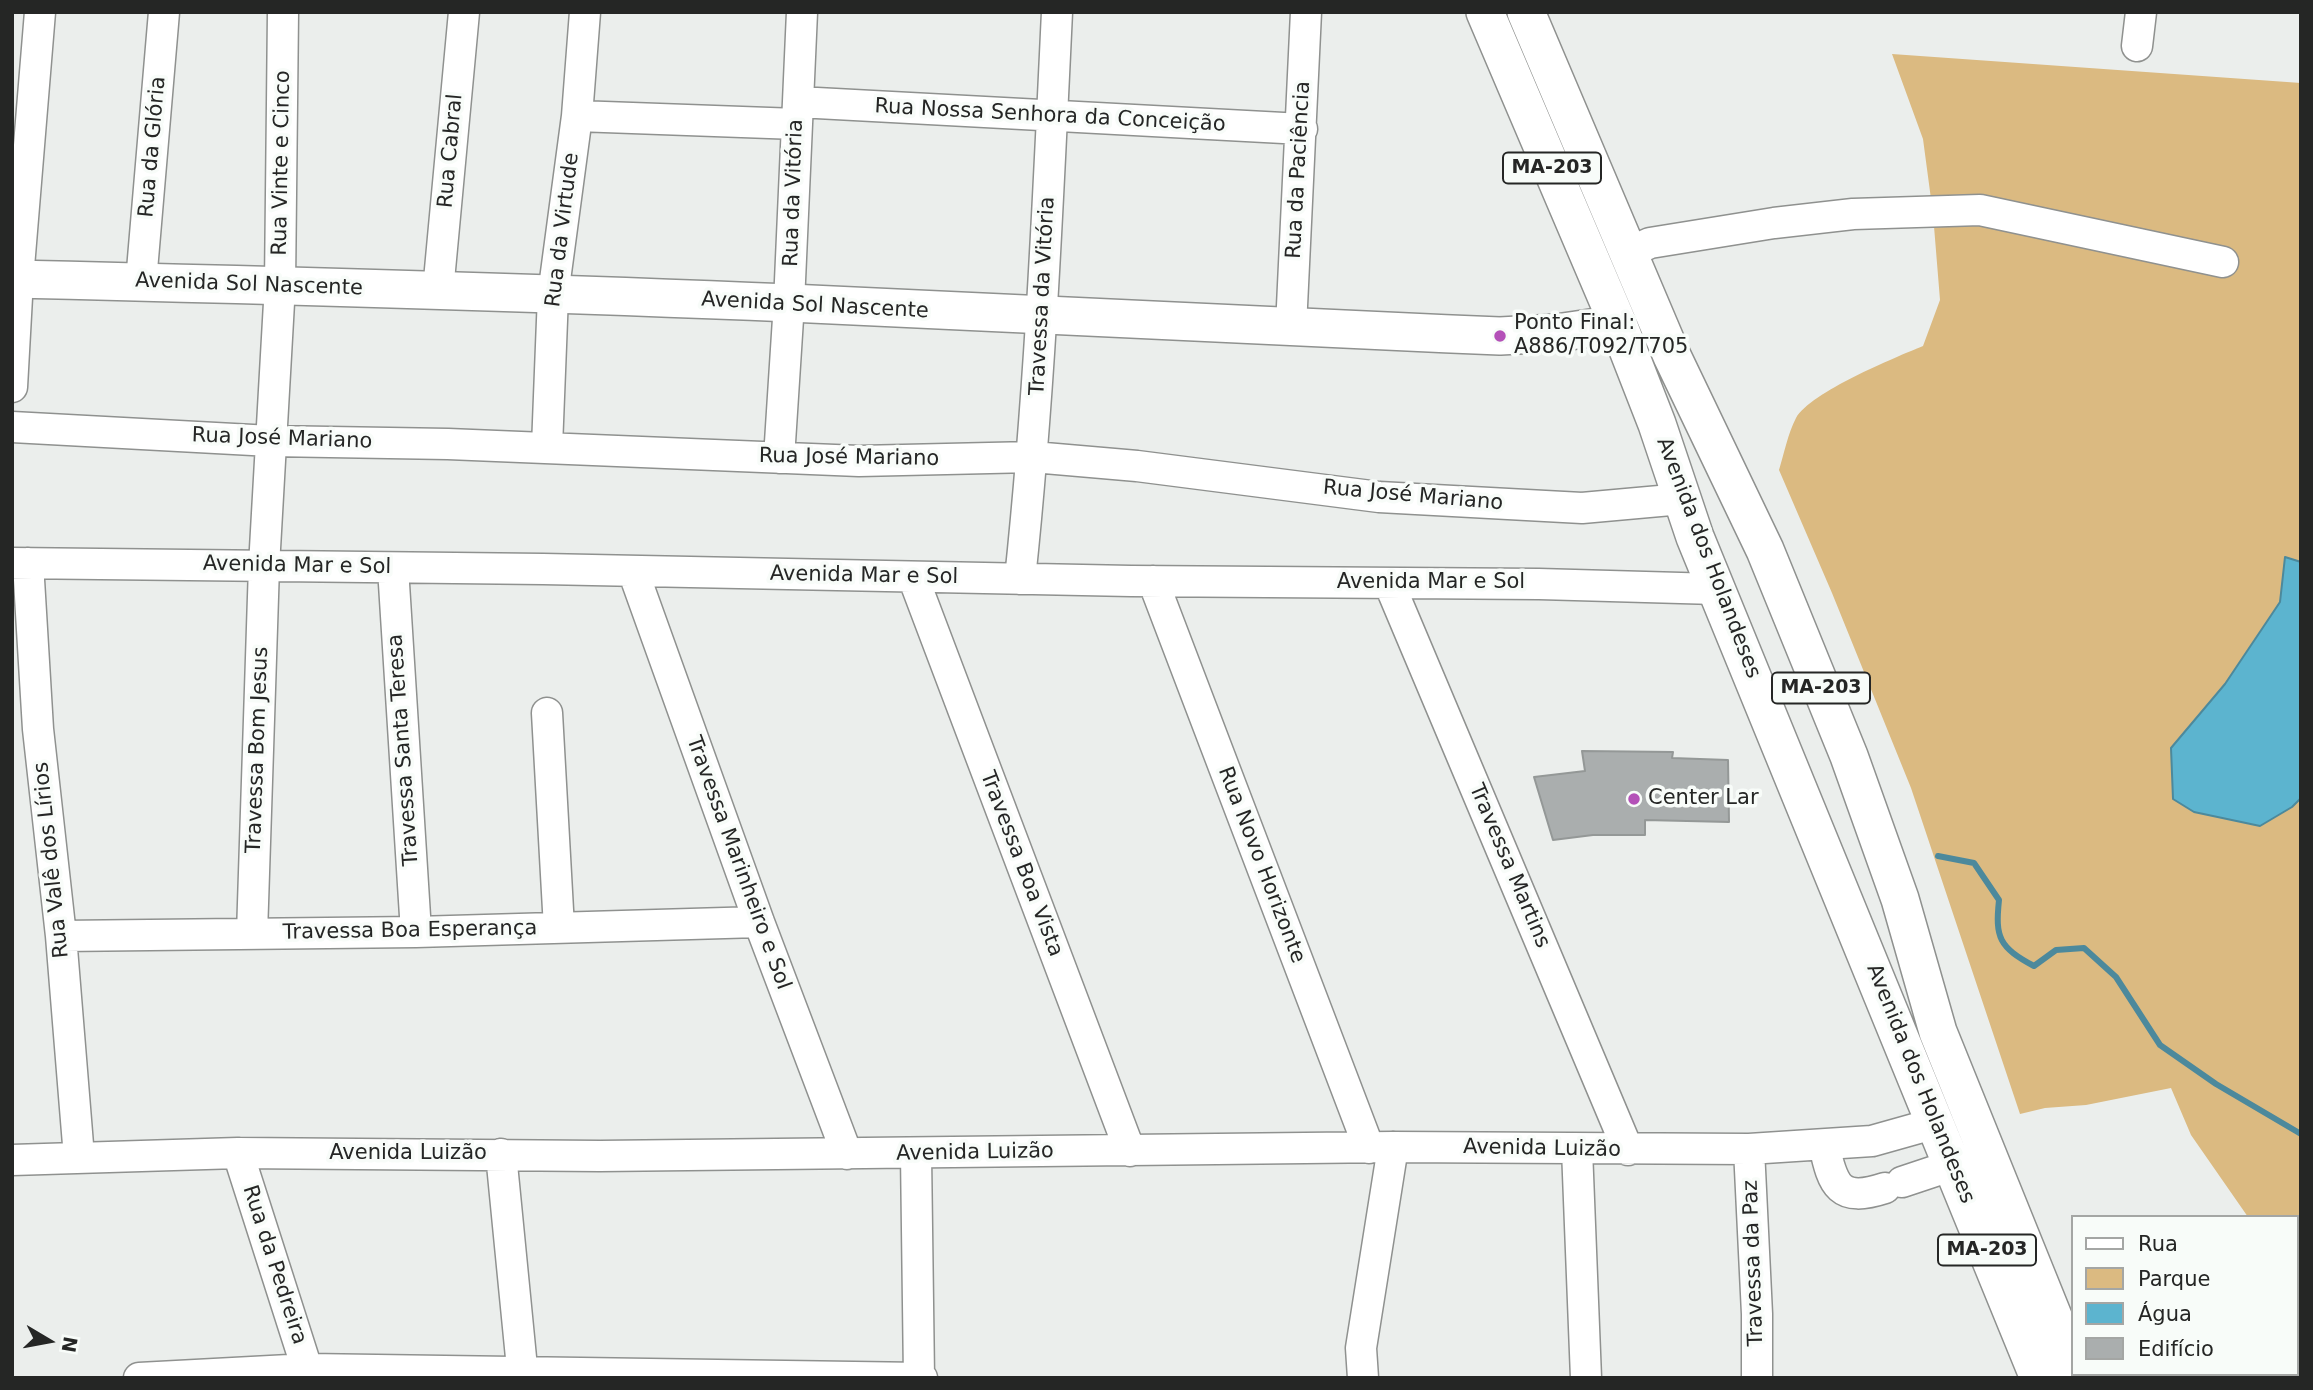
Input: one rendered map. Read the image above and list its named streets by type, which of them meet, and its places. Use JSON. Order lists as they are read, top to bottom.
{
  "streets": {
    "main road": ["MA-203", "Avenida Sol Nascente", "Avenida dos Holandeses"],
    "street": [
      "Rua Nossa Senhora da Conceição",
      "Rua da Glória",
      "Rua Cabral",
      "Rua Vinte e Cinco",
      "Rua da Paciência",
      "Rua da Vitória",
      "Rua da Virtude",
      "Travessa da Vitória",
      "Rua José Mariano",
      "Avenida Mar e Sol",
      "Travessa Bom Jesus",
      "Travessa Santa Teresa",
      "Rua Valê dos Lírios",
      "Travessa Marinheiro e Sol",
      "Travessa Boa Vista",
      "Rua Novo Horizonte",
      "Travessa Martins",
      "Travessa Boa Esperança",
      "Avenida Luizão",
      "Travessa da Paz",
      "Rua da Pedreira"
    ]
  },
  "crossings": [
    ["Rua Nossa Senhora da Conceição", "Rua da Paciência"],
    ["Rua Nossa Senhora da Conceição", "Rua da Vitória"],
    ["Rua Nossa Senhora da Conceição", "Rua da Virtude"],
    ["Rua Nossa Senhora da Conceição", "Travessa da Vitória"],
    ["Rua da Glória", "Avenida Sol Nascente"],
    ["Rua Cabral", "Avenida Sol Nascente"],
    ["Rua Vinte e Cinco", "Avenida Sol Nascente"],
    ["Rua Vinte e Cinco", "Rua José Mariano"],
    ["Rua Vinte e Cinco", "Avenida Mar e Sol"],
    ["Rua Vinte e Cinco", "Travessa Bom Jesus"],
    ["Rua da Paciência", "Avenida Sol Nascente"],
    ["Rua da Vitória", "Avenida Sol Nascente"],
    ["Rua da Vitória", "Rua José Mariano"],
    ["Rua da Virtude", "Avenida Sol Nascente"],
    ["Rua da Virtude", "Rua José Mariano"],
    ["Avenida Sol Nascente", "Travessa da Vitória"],
    ["Avenida Sol Nascente", "Avenida dos Holandeses"],
    ["Travessa da Vitória", "Rua José Mariano"],
    ["Travessa da Vitória", "Avenida Mar e Sol"],
    ["Rua José Mariano", "Avenida dos Holandeses"],
    ["Avenida dos Holandeses", "Avenida Mar e Sol"],
    ["Avenida dos Holandeses", "Avenida Luizão"],
    ["Avenida Mar e Sol", "Travessa Bom Jesus"],
    ["Avenida Mar e Sol", "Travessa Santa Teresa"],
    ["Avenida Mar e Sol", "Rua Valê dos Lírios"],
    ["Avenida Mar e Sol", "Travessa Marinheiro e Sol"],
    ["Avenida Mar e Sol", "Travessa Boa Vista"],
    ["Avenida Mar e Sol", "Rua Novo Horizonte"],
    ["Avenida Mar e Sol", "Travessa Martins"],
    ["Travessa Bom Jesus", "Travessa Boa Esperança"],
    ["Travessa Santa Teresa", "Travessa Boa Esperança"],
    ["Rua Valê dos Lírios", "Travessa Boa Esperança"],
    ["Rua Valê dos Lírios", "Avenida Luizão"],
    ["Travessa Marinheiro e Sol", "Travessa Boa Esperança"],
    ["Travessa Marinheiro e Sol", "Avenida Luizão"],
    ["Travessa Boa Vista", "Avenida Luizão"],
    ["Rua Novo Horizonte", "Avenida Luizão"],
    ["Travessa Martins", "Avenida Luizão"],
    ["Avenida Luizão", "Travessa da Paz"],
    ["Avenida Luizão", "Rua da Pedreira"]
  ],
  "places": ["Ponto Final: A886/T092/T705", "Center Lar"],
  "legend": [
    "Rua",
    "Parque",
    "Água",
    "Edifício"
  ],
  "north": "right"
}
